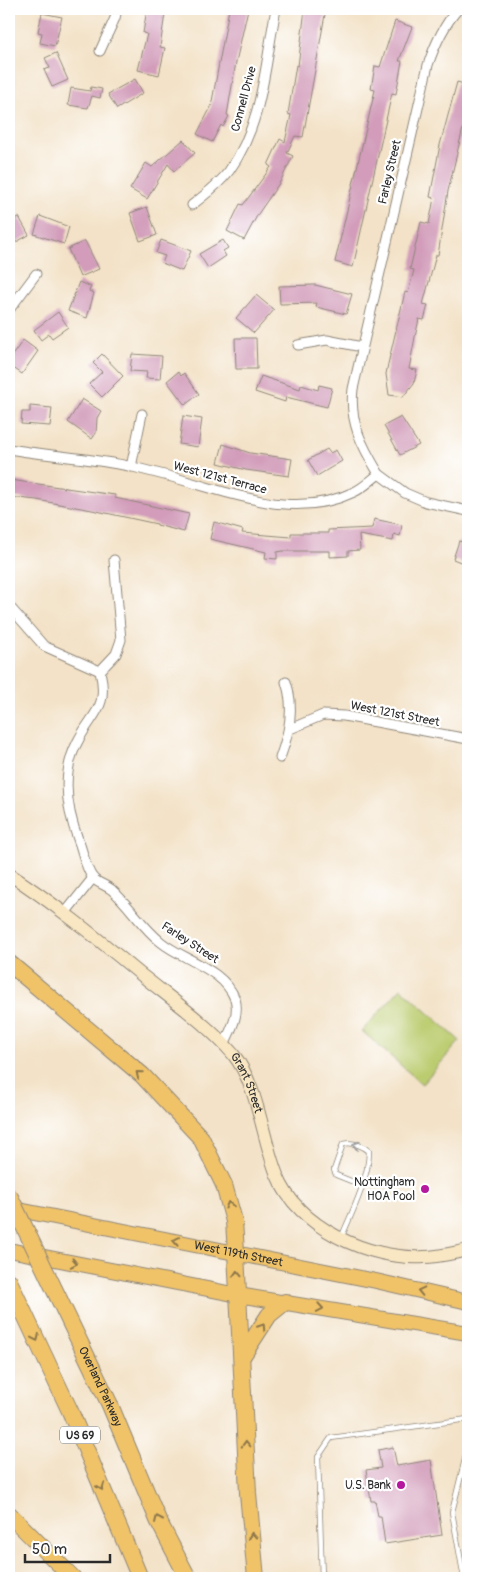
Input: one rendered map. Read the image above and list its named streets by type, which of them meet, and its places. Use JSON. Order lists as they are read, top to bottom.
{
  "streets": {
    "highway": ["Overland Parkway", "US 69"],
    "main road": ["West 119th Street"],
    "street": [
      "Connell Drive",
      "Farley Street",
      "West 121st Terrace",
      "West 121st Street",
      "Grant Street"
    ]
  },
  "crossings": [
    ["Farley Street", "West 121st Terrace"],
    ["Farley Street", "Grant Street"]
  ],
  "places": ["Nottingham HOA Pool", "U.S. Bank"],
  "scale_bar": "50 m"
}
